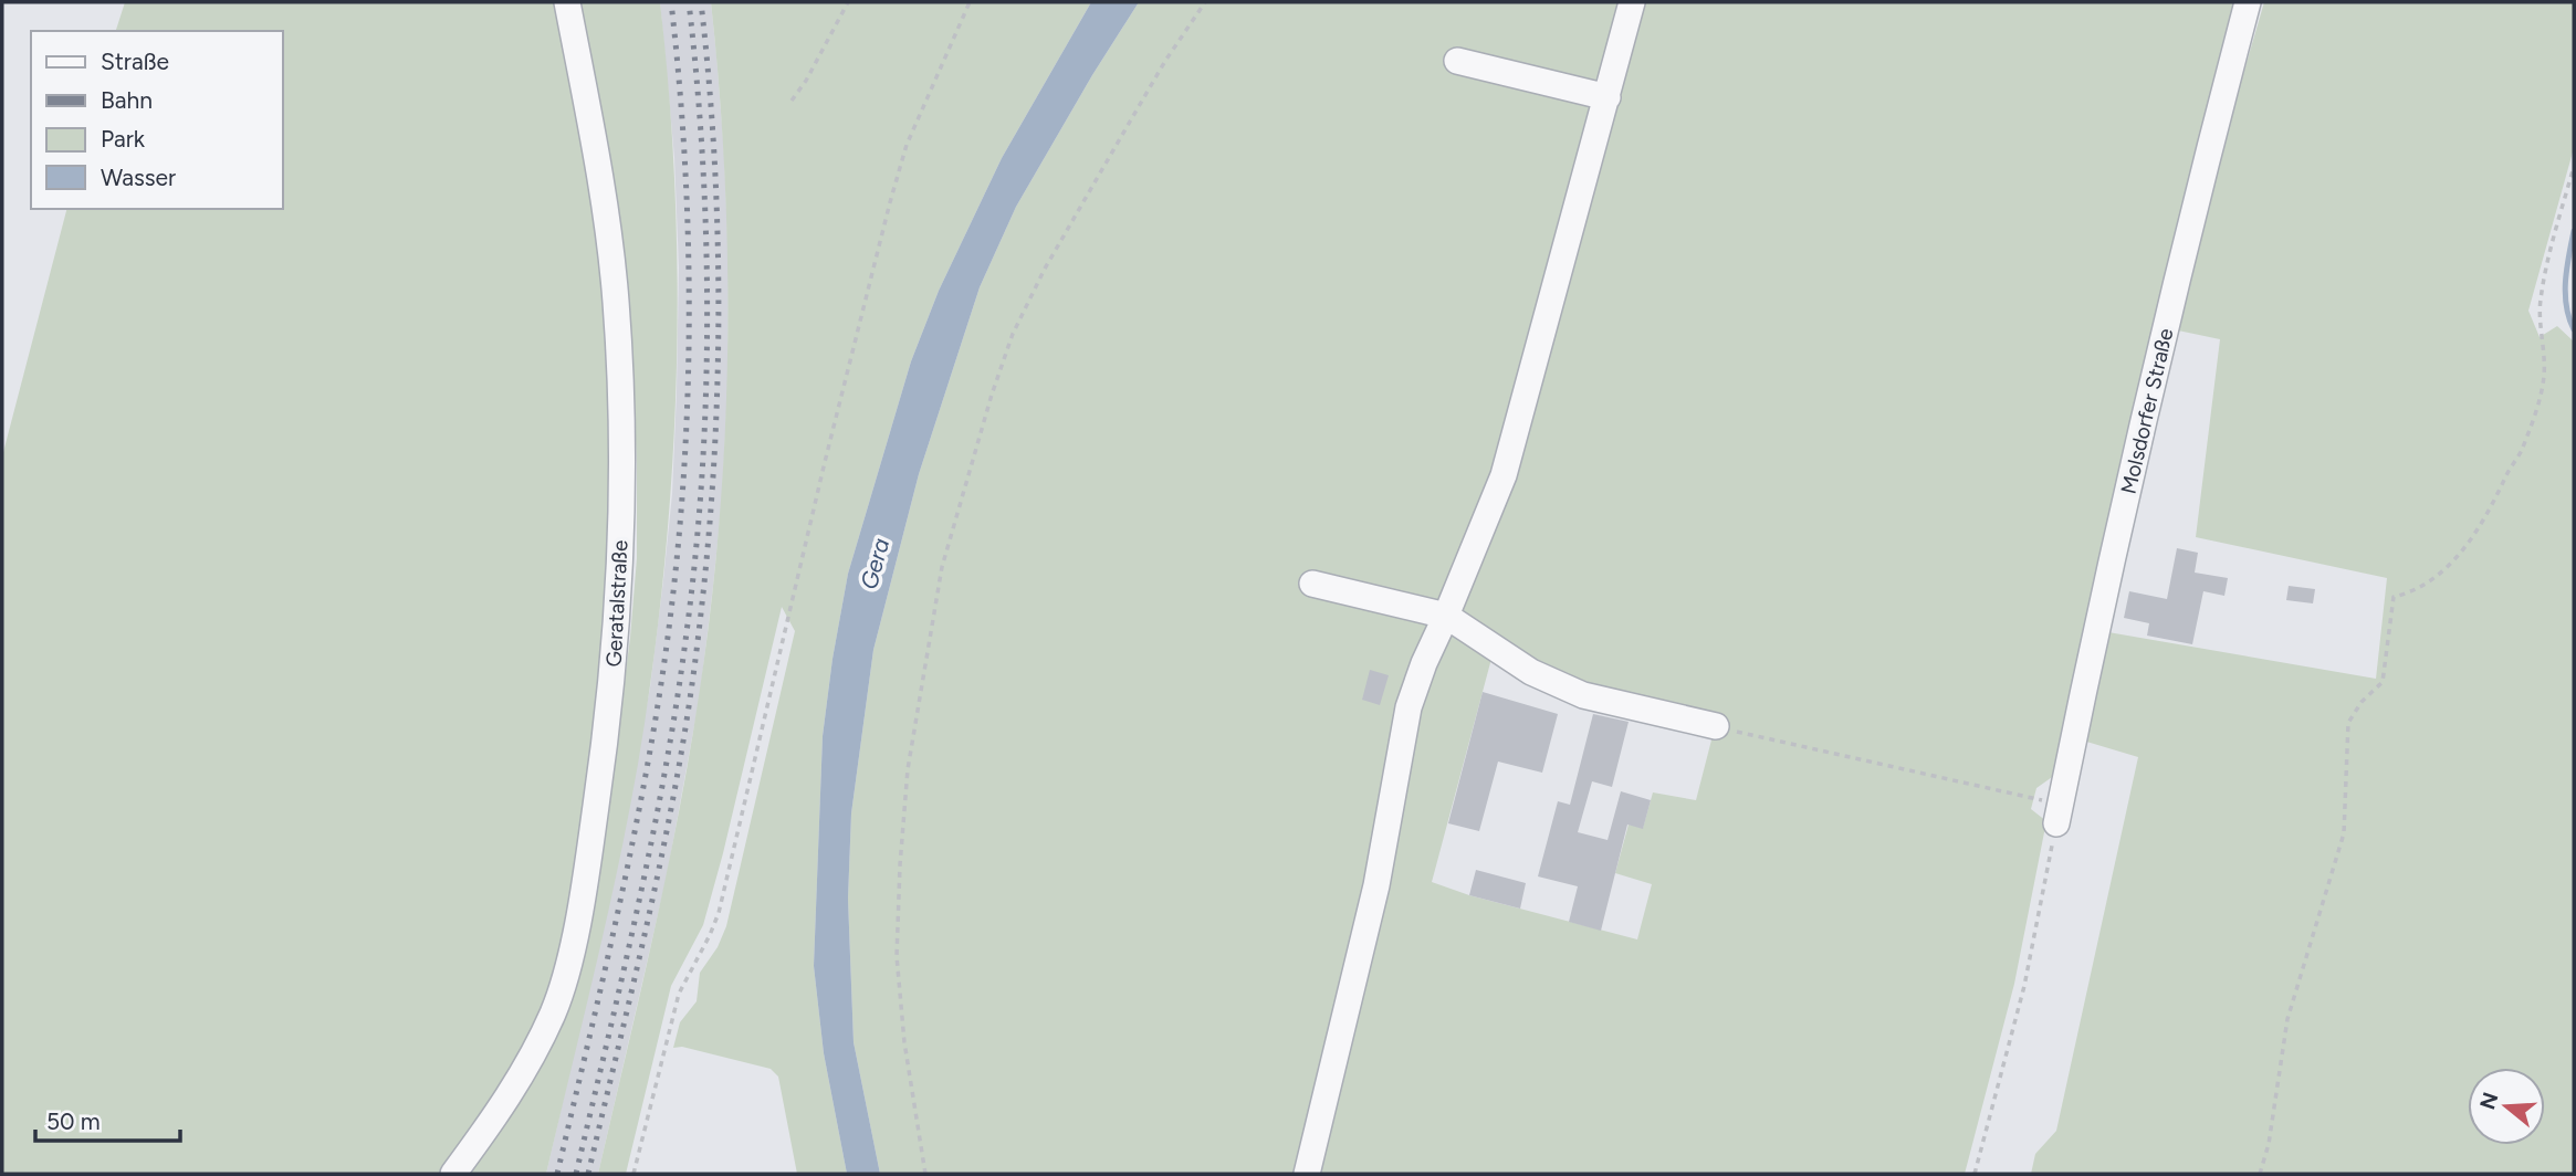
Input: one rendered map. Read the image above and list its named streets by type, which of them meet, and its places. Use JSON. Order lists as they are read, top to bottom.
{
  "streets": {
    "street": ["Molsdorfer Straße", "Geratalstraße"]
  },
  "water": ["Gera"],
  "legend": [
    "Straße",
    "Bahn",
    "Park",
    "Wasser"
  ],
  "scale_bar": "50 m",
  "north": "left"
}
